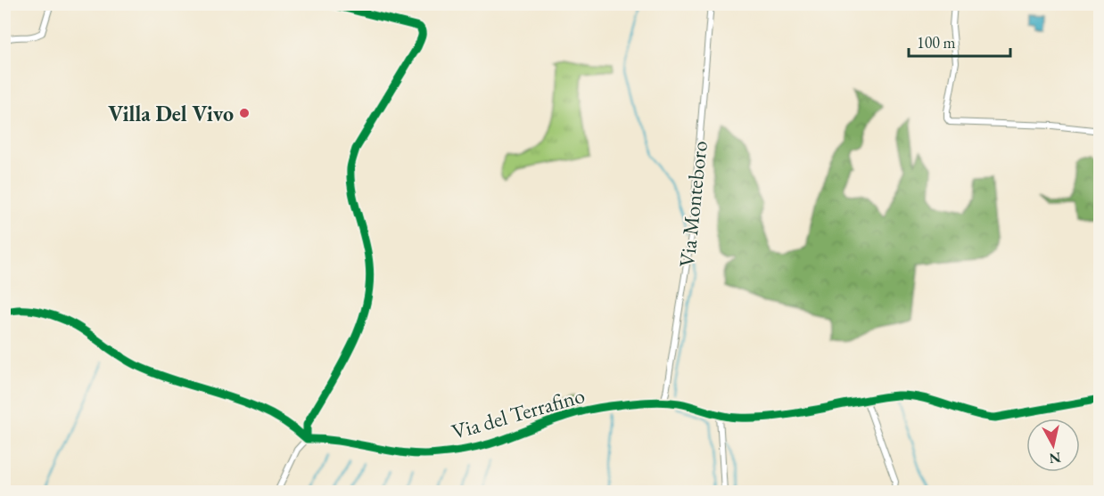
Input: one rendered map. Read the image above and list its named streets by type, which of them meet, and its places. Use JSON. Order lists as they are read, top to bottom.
{
  "streets": {
    "street": ["Via Monteboro", "Via del Terrafino"]
  },
  "crossings": [
    ["Via Monteboro", "Via del Terrafino"]
  ],
  "places": ["Villa Del Vivo"],
  "scale_bar": "100 m",
  "north": "bottom"
}
